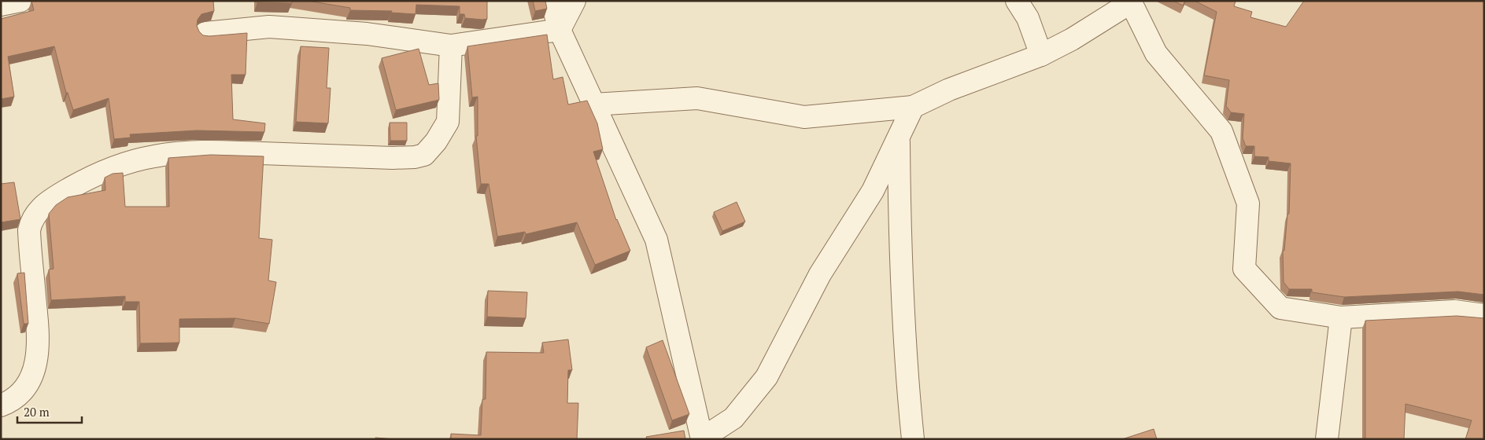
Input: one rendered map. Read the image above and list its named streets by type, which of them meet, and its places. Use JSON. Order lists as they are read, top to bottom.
{
  "scale_bar": "20 m"
}
